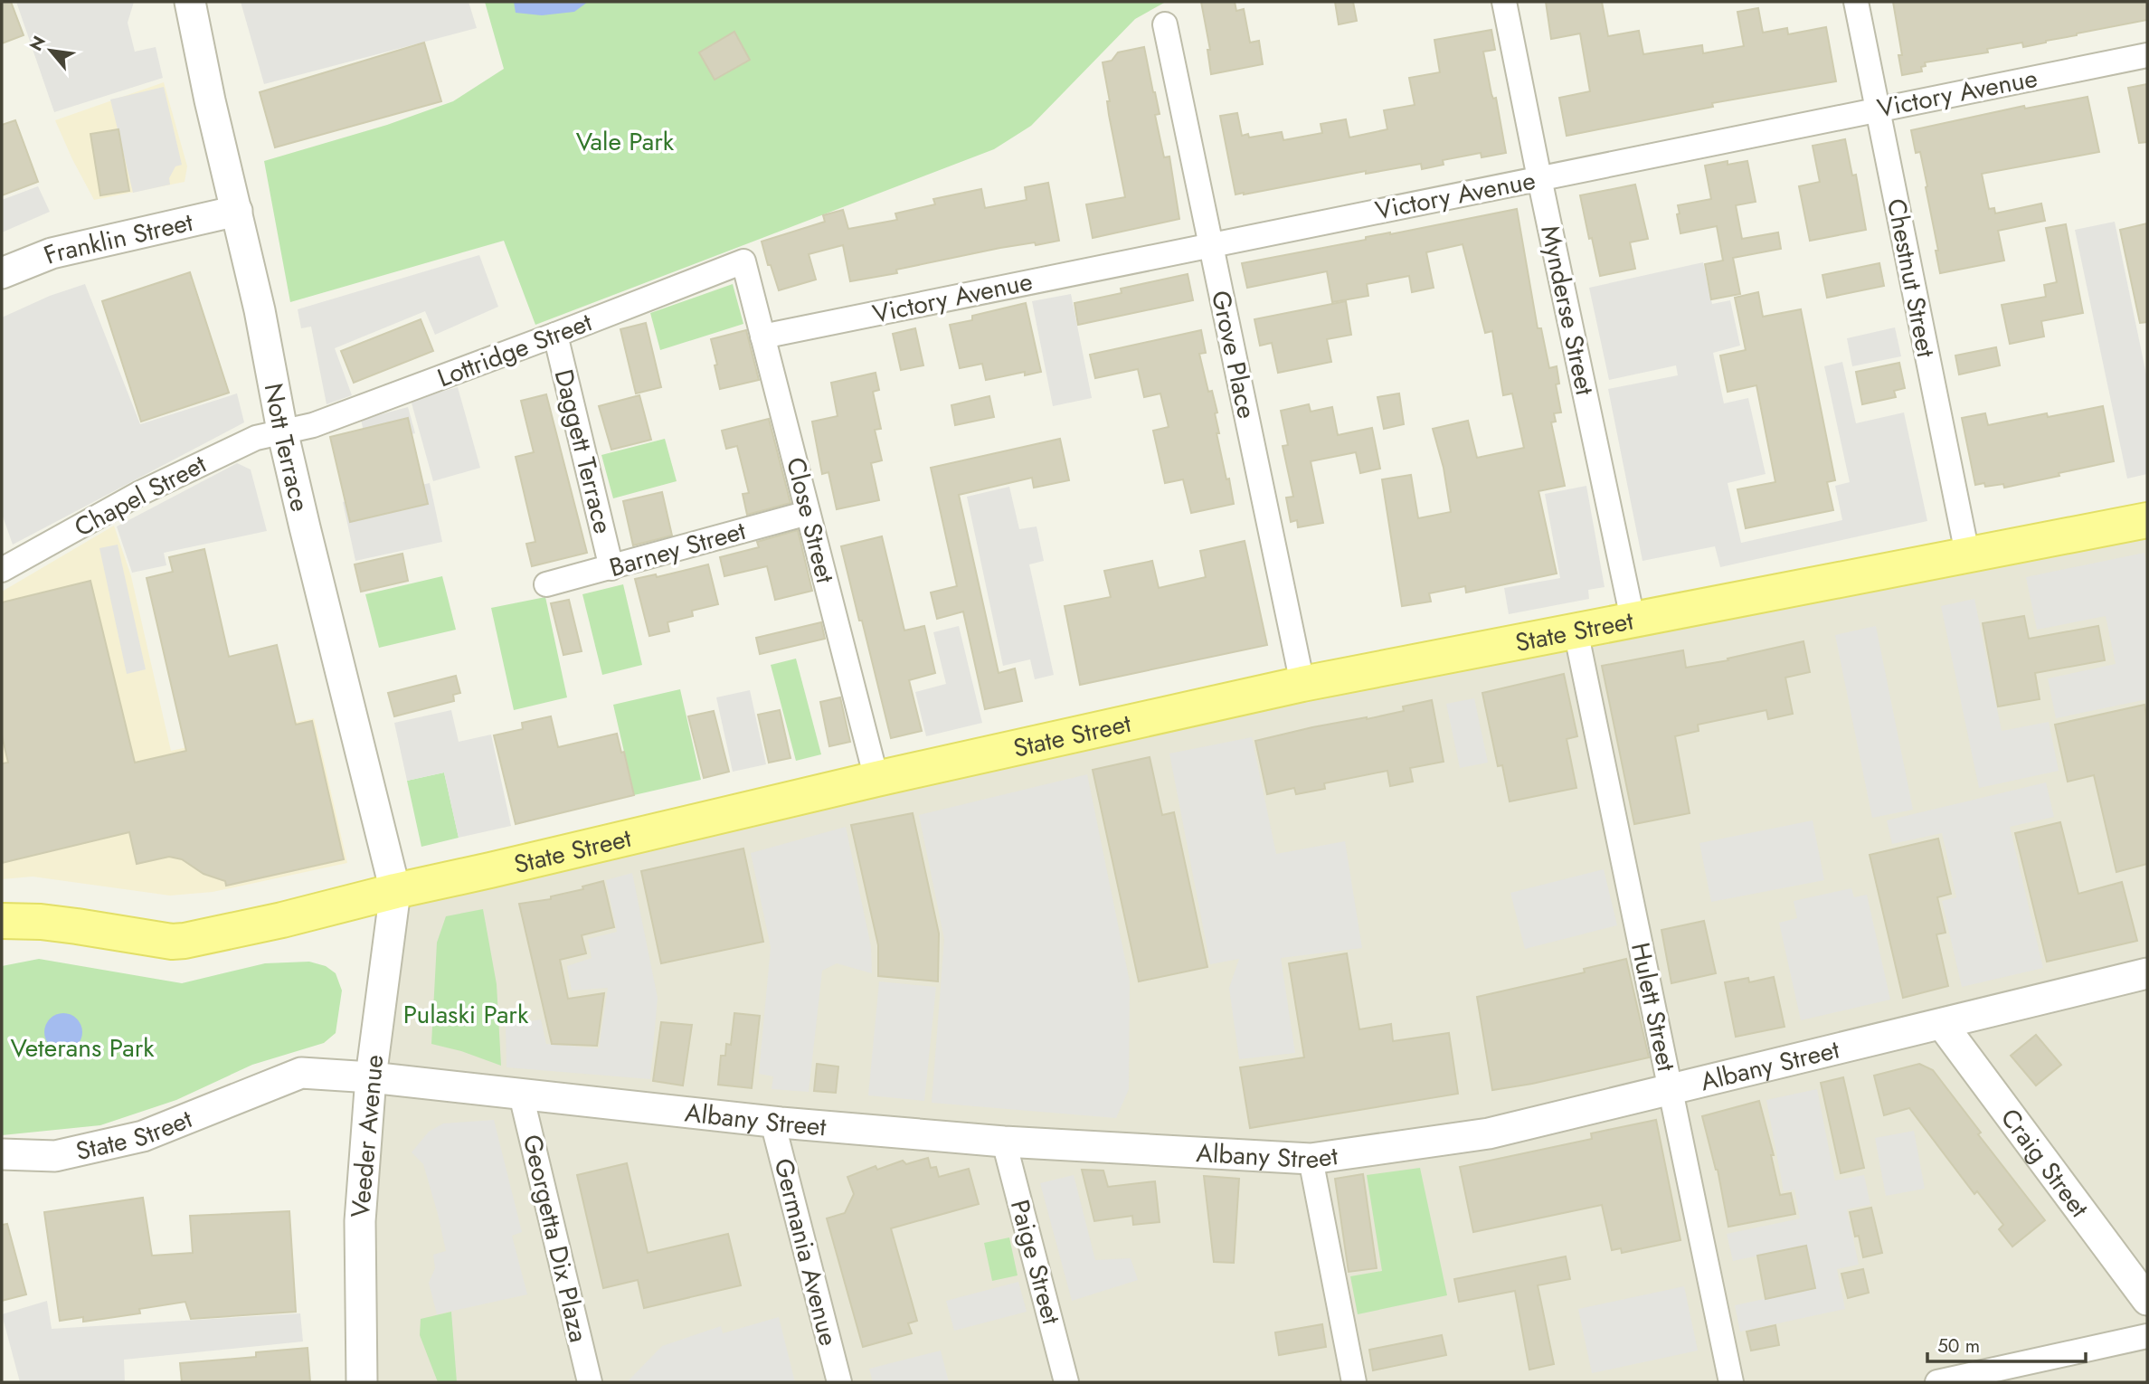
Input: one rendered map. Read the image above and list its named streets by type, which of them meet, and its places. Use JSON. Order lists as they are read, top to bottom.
{
  "streets": {
    "main road": ["State Street"],
    "street": [
      "Victory Avenue",
      "Franklin Street",
      "Chestnut Street",
      "Mynderse Street",
      "Lottridge Street",
      "Grove Place",
      "Nott Terrace",
      "Daggett Terrace",
      "Chapel Street",
      "Close Street",
      "Barney Street",
      "Hulett Street",
      "Albany Street",
      "Veeder Avenue",
      "Craig Street",
      "Georgetta Dix Plaza",
      "Germania Avenue",
      "Paige Street"
    ]
  },
  "crossings": [
    ["Victory Avenue", "Chestnut Street"],
    ["Victory Avenue", "Mynderse Street"],
    ["Victory Avenue", "Grove Place"],
    ["Victory Avenue", "Close Street"],
    ["Franklin Street", "Nott Terrace"],
    ["Chestnut Street", "State Street"],
    ["Mynderse Street", "State Street"],
    ["Lottridge Street", "Nott Terrace"],
    ["Lottridge Street", "Daggett Terrace"],
    ["Lottridge Street", "Chapel Street"],
    ["Lottridge Street", "Close Street"],
    ["Grove Place", "State Street"],
    ["Nott Terrace", "Chapel Street"],
    ["Nott Terrace", "State Street"],
    ["Nott Terrace", "Veeder Avenue"],
    ["Daggett Terrace", "Barney Street"],
    ["Close Street", "Barney Street"],
    ["Close Street", "State Street"],
    ["State Street", "Hulett Street"],
    ["State Street", "Albany Street"],
    ["State Street", "Veeder Avenue"],
    ["Hulett Street", "Albany Street"],
    ["Albany Street", "Veeder Avenue"],
    ["Albany Street", "Craig Street"],
    ["Albany Street", "Georgetta Dix Plaza"],
    ["Albany Street", "Germania Avenue"],
    ["Albany Street", "Paige Street"]
  ],
  "parks": ["Vale Park", "Pulaski Park", "Veterans Park"],
  "scale_bar": "50 m",
  "north": "top left"
}
